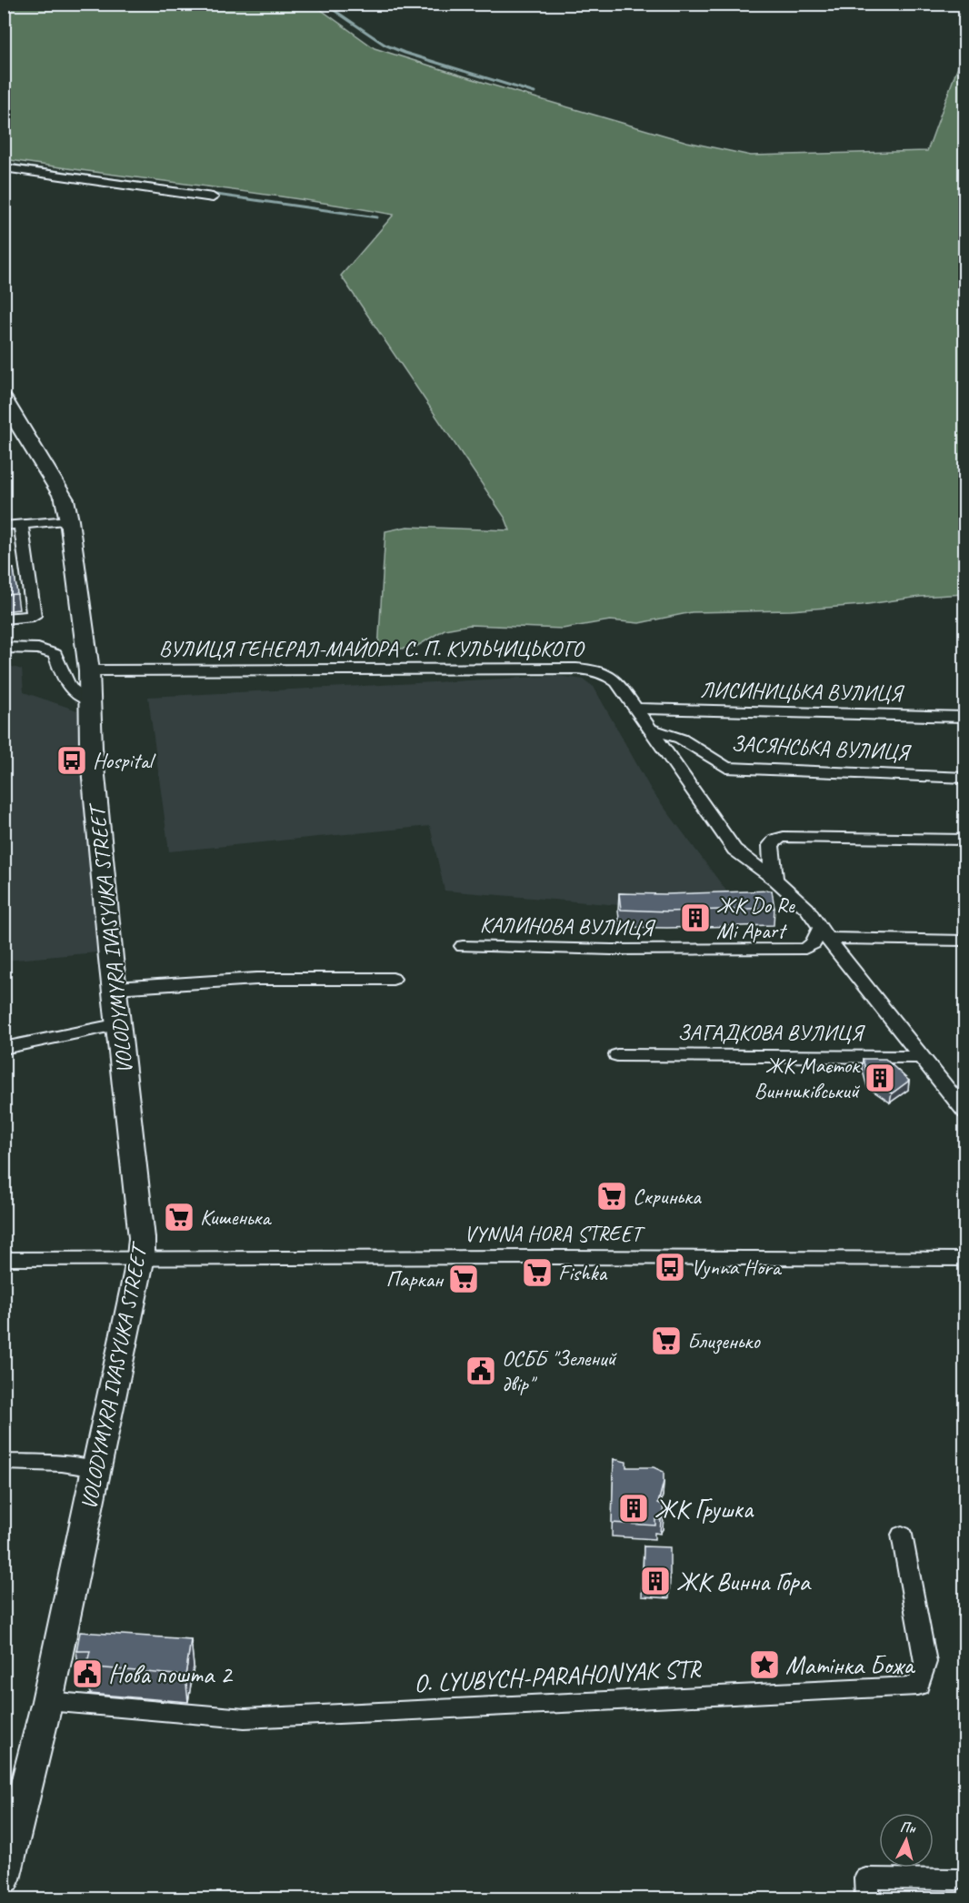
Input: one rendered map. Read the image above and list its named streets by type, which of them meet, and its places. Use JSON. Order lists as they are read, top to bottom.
{
  "streets": {
    "main road": ["VOLODYMYRA IVASYUKA STREET"],
    "street": [
      "ВУЛИЦЯ ГЕНЕРАЛ-МАЙОРА С. П. КУЛЬЧИЦЬКОГО",
      "ЛИСИНИЦЬКА ВУЛИЦЯ",
      "ЗАСЯНСЬКА ВУЛИЦЯ",
      "КАЛИНОВА ВУЛИЦЯ",
      "ЗАГАДКОВА ВУЛИЦЯ",
      "VYNNA HORA STREET",
      "O. LYUBYCH-PARAHONYAK STR"
    ]
  },
  "crossings": [
    ["ВУЛИЦЯ ГЕНЕРАЛ-МАЙОРА С. П. КУЛЬЧИЦЬКОГО", "ЛИСИНИЦЬКА ВУЛИЦЯ"],
    ["ВУЛИЦЯ ГЕНЕРАЛ-МАЙОРА С. П. КУЛЬЧИЦЬКОГО", "ЗАСЯНСЬКА ВУЛИЦЯ"],
    ["ВУЛИЦЯ ГЕНЕРАЛ-МАЙОРА С. П. КУЛЬЧИЦЬКОГО", "КАЛИНОВА ВУЛИЦЯ"],
    ["ВУЛИЦЯ ГЕНЕРАЛ-МАЙОРА С. П. КУЛЬЧИЦЬКОГО", "VOLODYMYRA IVASYUKA STREET"],
    ["ВУЛИЦЯ ГЕНЕРАЛ-МАЙОРА С. П. КУЛЬЧИЦЬКОГО", "ЗАГАДКОВА ВУЛИЦЯ"],
    ["VOLODYMYRA IVASYUKA STREET", "VYNNA HORA STREET"],
    ["VOLODYMYRA IVASYUKA STREET", "O. LYUBYCH-PARAHONYAK STR"]
  ],
  "places": {
    "bus stop": ["Hospital", "Vynna Hora"],
    "building": [
      "ЖК Do Re Mi Apart",
      "ЖК Маєток Винниківський",
      "ЖК Грушка",
      "ЖК Винна Гора"
    ],
    "supermarket": [
      "Скринька",
      "Кишенька",
      "Fishka",
      "Паркан",
      "Близенько"
    ],
    "public building": ["ОСББ \"Зелений двір\"", "Нова пошта 2"],
    "place": ["Матінка Божа"]
  },
  "north": "top"
}
